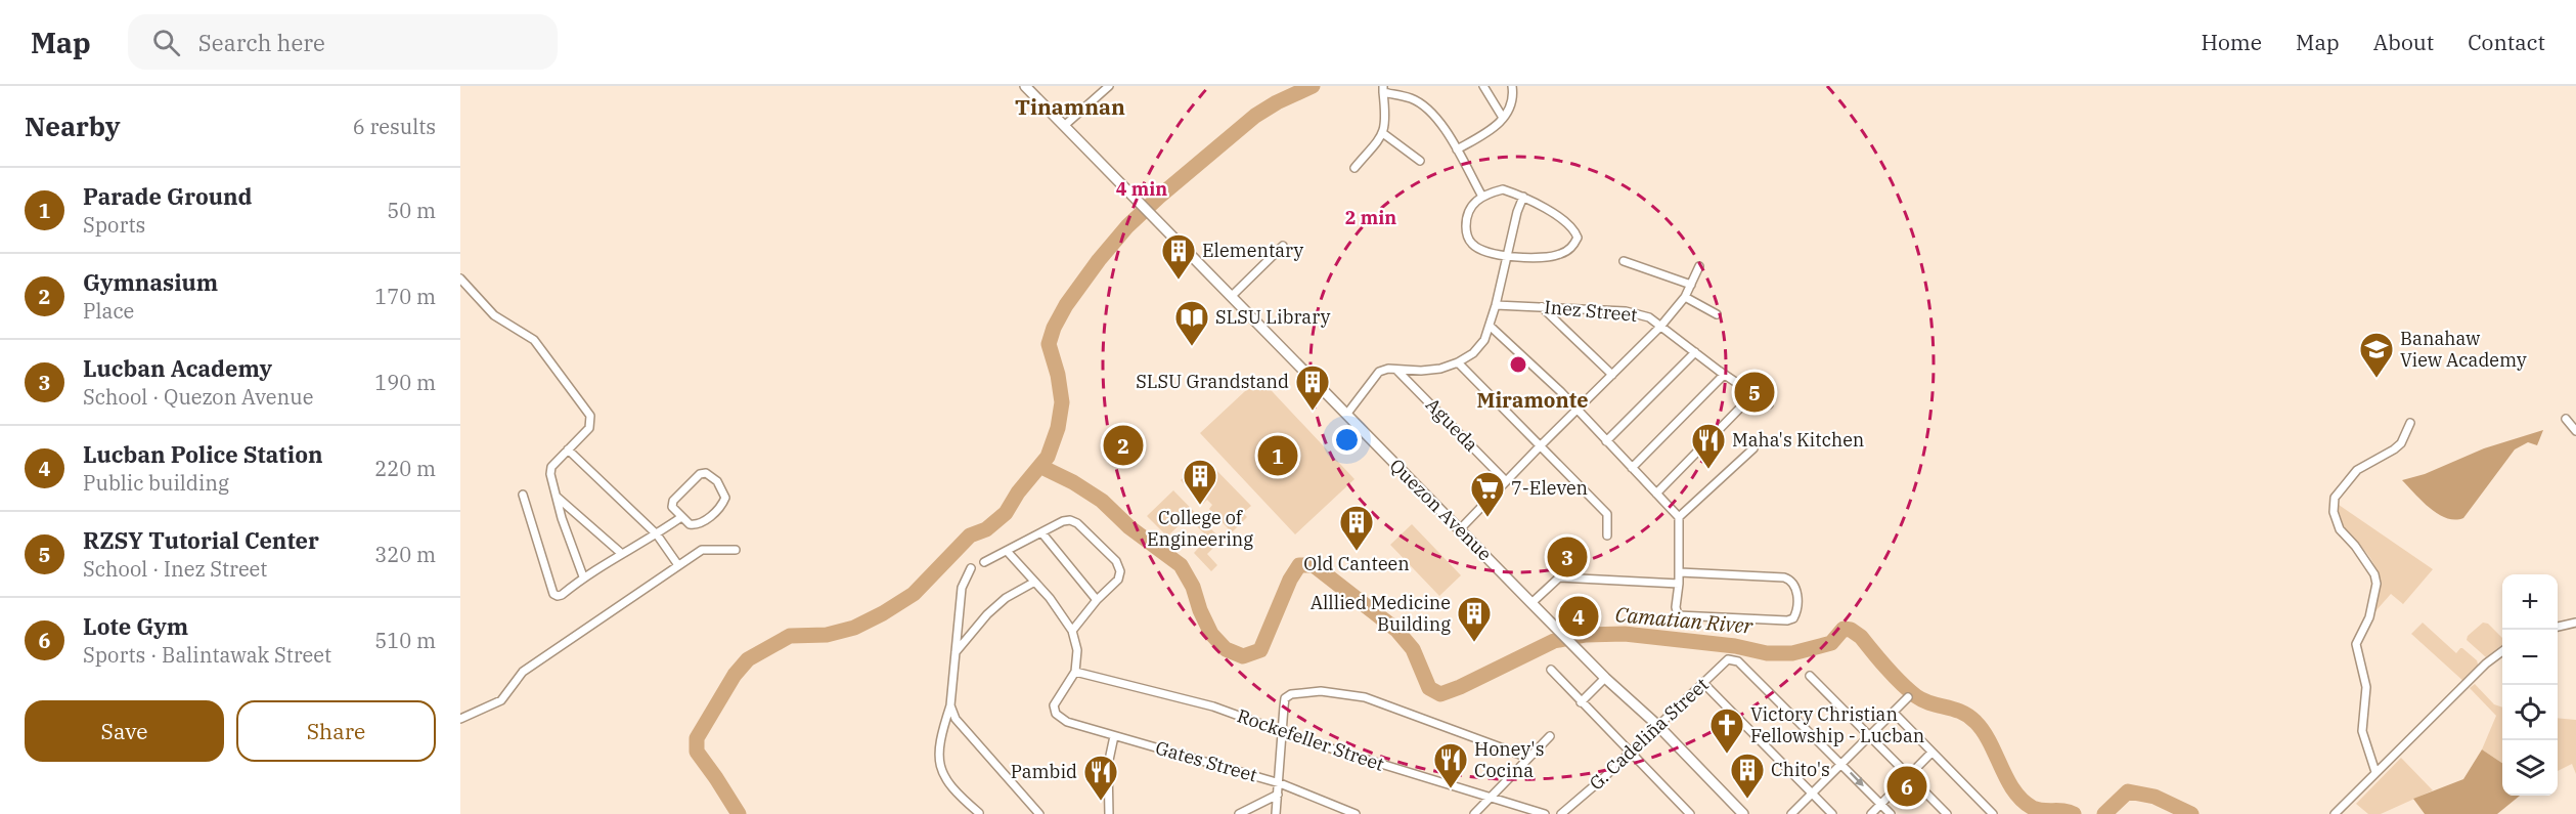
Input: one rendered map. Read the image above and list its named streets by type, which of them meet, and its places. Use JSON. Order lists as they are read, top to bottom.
{
  "streets": {
    "main road": ["Quezon Avenue"],
    "street": [
      "Inez Street",
      "Agueda",
      "G. Cadeliña Street",
      "Rockefeller Street",
      "Gates Street"
    ]
  },
  "crossings": [
    ["Quezon Avenue", "G. Cadeliña Street"],
    ["Rockefeller Street", "Gates Street"]
  ],
  "districts": ["Tinamnan", "Miramonte"],
  "water": ["Camatian River"],
  "places": {
    "building": [
      "Elementary",
      "SLSU Grandstand",
      "College of Engineering",
      "Old Canteen",
      "Alllied Medicine Building",
      "Chito's"
    ],
    "library": ["SLSU Library"],
    "school or university": ["Banahaw View Academy"],
    "restaurant": ["Maha's Kitchen", "Honey's Cocina", "Pambid"],
    "supermarket": ["7-Eleven"],
    "church": ["Victory Christian Fellowship - Lucban"]
  },
  "page": {
    "header": "Map",
    "search": "Search here",
    "nav": [
      "Home",
      "Map",
      "About",
      "Contact"
    ],
    "heading": ["Nearby", "6 results"],
    "list": [
      {
        "mark": "1",
        "name": "Parade Ground",
        "note": "Sports",
        "value": "50 m"
      },
      {
        "mark": "2",
        "name": "Gymnasium",
        "note": "Place",
        "value": "170 m"
      },
      {
        "mark": "3",
        "name": "Lucban Academy",
        "note": "School · Quezon Avenue",
        "value": "190 m"
      },
      {
        "mark": "4",
        "name": "Lucban Police Station",
        "note": "Public building",
        "value": "220 m"
      },
      {
        "mark": "5",
        "name": "RZSY Tutorial Center",
        "note": "School · Inez Street",
        "value": "320 m"
      },
      {
        "mark": "6",
        "name": "Lote Gym",
        "note": "Sports · Balintawak Street",
        "value": "510 m"
      }
    ],
    "pins": [
      "5",
      "2",
      "1",
      "3",
      "4",
      "6"
    ],
    "map_buttons": ["+", "−"],
    "buttons": ["Save", "Share"]
  },
  "rings": ["4 min", "2 min"]
}
